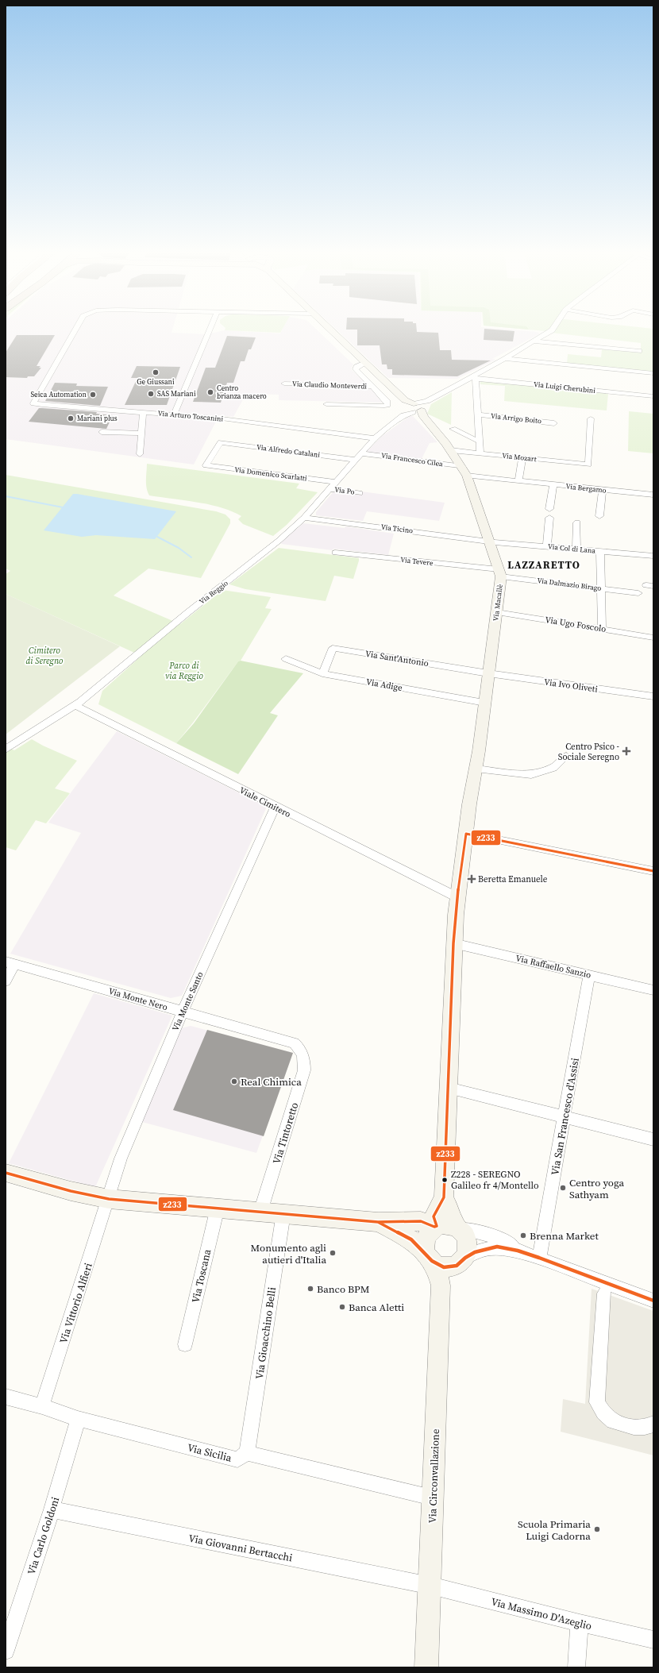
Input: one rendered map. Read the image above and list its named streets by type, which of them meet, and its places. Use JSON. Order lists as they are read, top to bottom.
{
  "streets": {
    "street": [
      "Via Claudio Monteverdi",
      "Via Luigi Cherubini",
      "Via Arturo Toscanini",
      "Via Arrigo Boito",
      "Via Alfredo Catalani",
      "Via Mozart",
      "Via Francesco Cilea",
      "Via Domenico Scarlatti",
      "Via Bergamo",
      "Via Po",
      "Via Ticino",
      "Via Col di Lana",
      "Via Tevere",
      "Via Dalmazio Birago",
      "Via Reggio",
      "Via Macallè",
      "Via Ugo Foscolo",
      "Via Sant'Antonio",
      "Via Adige",
      "Via Ivo Oliveti",
      "Viale Cimitero",
      "Via Raffaello Sanzio",
      "Via Monte Nero",
      "Via Monte Santo",
      "Via San Francesco d'Assisi",
      "Via Tintoretto",
      "Via Toscana",
      "Via Vittorio Alfieri",
      "Via Gioacchino Belli",
      "Via Sicilia",
      "Via Circonvallazione",
      "Via Carlo Goldoni",
      "Via Giovanni Bertacchi",
      "Via Massimo D'Azeglio"
    ]
  },
  "crossings": [
    ["Via Luigi Cherubini", "Via Reggio"],
    ["Via Arturo Toscanini", "Via Reggio"],
    ["Via Alfredo Catalani", "Via Domenico Scarlatti"],
    ["Via Alfredo Catalani", "Via Reggio"],
    ["Via Mozart", "Via Macallè"],
    ["Via Francesco Cilea", "Via Bergamo"],
    ["Via Francesco Cilea", "Via Reggio"],
    ["Via Francesco Cilea", "Via Macallè"],
    ["Via Domenico Scarlatti", "Via Reggio"],
    ["Via Bergamo", "Via Macallè"],
    ["Via Po", "Via Reggio"],
    ["Via Ticino", "Via Col di Lana"],
    ["Via Ticino", "Via Reggio"],
    ["Via Ticino", "Via Macallè"],
    ["Via Col di Lana", "Via Macallè"],
    ["Via Tevere", "Via Dalmazio Birago"],
    ["Via Tevere", "Via Macallè"],
    ["Via Dalmazio Birago", "Via Macallè"],
    ["Via Reggio", "Via Macallè"],
    ["Via Reggio", "Viale Cimitero"],
    ["Via Macallè", "Via Ugo Foscolo"],
    ["Via Macallè", "Via Sant'Antonio"],
    ["Via Macallè", "Via Adige"],
    ["Via Macallè", "Via Ivo Oliveti"],
    ["Via Macallè", "Viale Cimitero"],
    ["Via Macallè", "Via Raffaello Sanzio"],
    ["Via Macallè", "Via Circonvallazione"],
    ["Via Sant'Antonio", "Via Adige"],
    ["Via Sant'Antonio", "Via Ivo Oliveti"],
    ["Viale Cimitero", "Via Monte Santo"],
    ["Via Raffaello Sanzio", "Via San Francesco d'Assisi"],
    ["Via Monte Nero", "Via Monte Santo"],
    ["Via Monte Nero", "Via Tintoretto"],
    ["Via Monte Santo", "Via Vittorio Alfieri"],
    ["Via Vittorio Alfieri", "Via Sicilia"],
    ["Via Gioacchino Belli", "Via Sicilia"],
    ["Via Sicilia", "Via Carlo Goldoni"],
    ["Via Circonvallazione", "Via Giovanni Bertacchi"],
    ["Via Circonvallazione", "Via Massimo D'Azeglio"],
    ["Via Carlo Goldoni", "Via Giovanni Bertacchi"],
    ["Via Giovanni Bertacchi", "Via Massimo D'Azeglio"]
  ],
  "districts": ["LAZZARETTO"],
  "parks": ["Cimitero di Seregno", "Parco di via Reggio"],
  "places": {
    "other": [
      "Ge Giussani",
      "Centro brianza macero",
      "SAS Mariani",
      "Seica Automation",
      "Mariani plus",
      "Real Chimica",
      "Z228 - SEREGNO Galileo fr 4/Montello",
      "Centro yoga Sathyam",
      "Brenna Market",
      "Monumento agli autieri d'Italia",
      "Banco BPM",
      "Banca Aletti",
      "Scuola Primaria Luigi Cadorna"
    ],
    "health": ["Centro Psico - Sociale Seregno", "Beretta Emanuele"]
  },
  "lines": ["transit line z233"]
}
